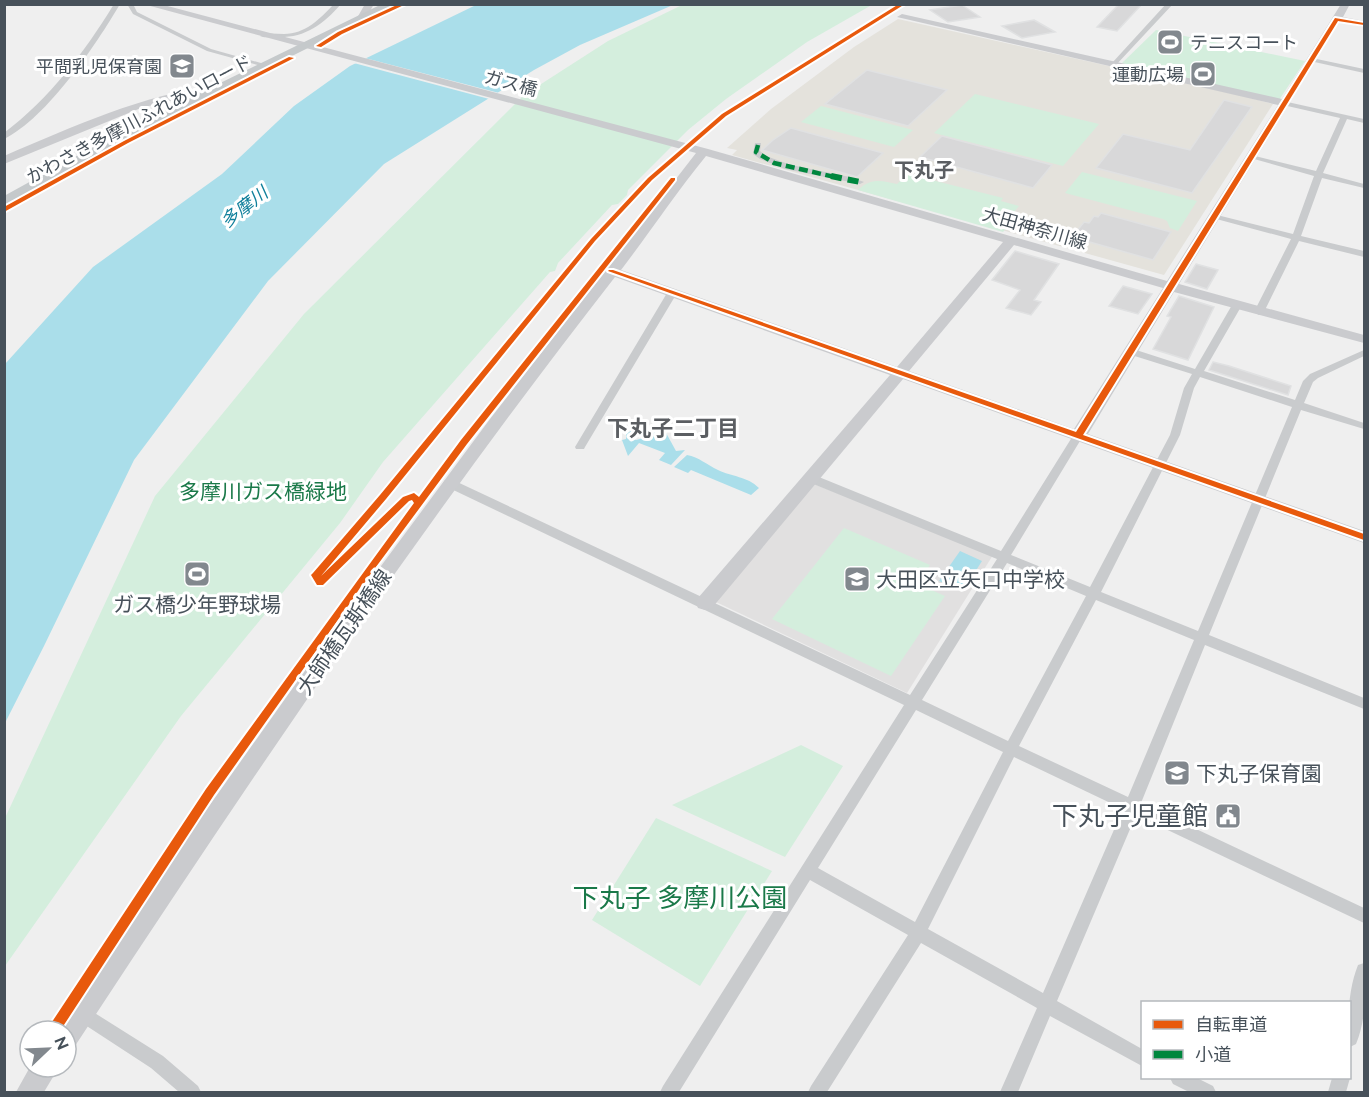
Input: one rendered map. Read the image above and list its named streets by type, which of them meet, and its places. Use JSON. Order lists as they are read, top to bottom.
{
  "streets": {
    "street": ["ガス橋", "大田神奈川線", "大師橋瓦斯橋線"],
    "cycle path": ["かわさき多摩川ふれあいロード"]
  },
  "crossings": [
    ["ガス橋", "大田神奈川線"],
    ["ガス橋", "大師橋瓦斯橋線"],
    ["大田神奈川線", "大師橋瓦斯橋線"]
  ],
  "districts": ["下丸子", "下丸子二丁目"],
  "water": ["多摩川"],
  "parks": ["多摩川ガス橋緑地", "下丸子 多摩川公園"],
  "places": {
    "sports": ["テニスコート", "運動広場", "ガス橋少年野球場"],
    "school or university": ["平間乳児保育園", "大田区立矢口中学校", "下丸子保育園"],
    "public building": ["下丸子児童館"]
  },
  "legend": ["自転車道", "小道"],
  "north": "top right"
}
